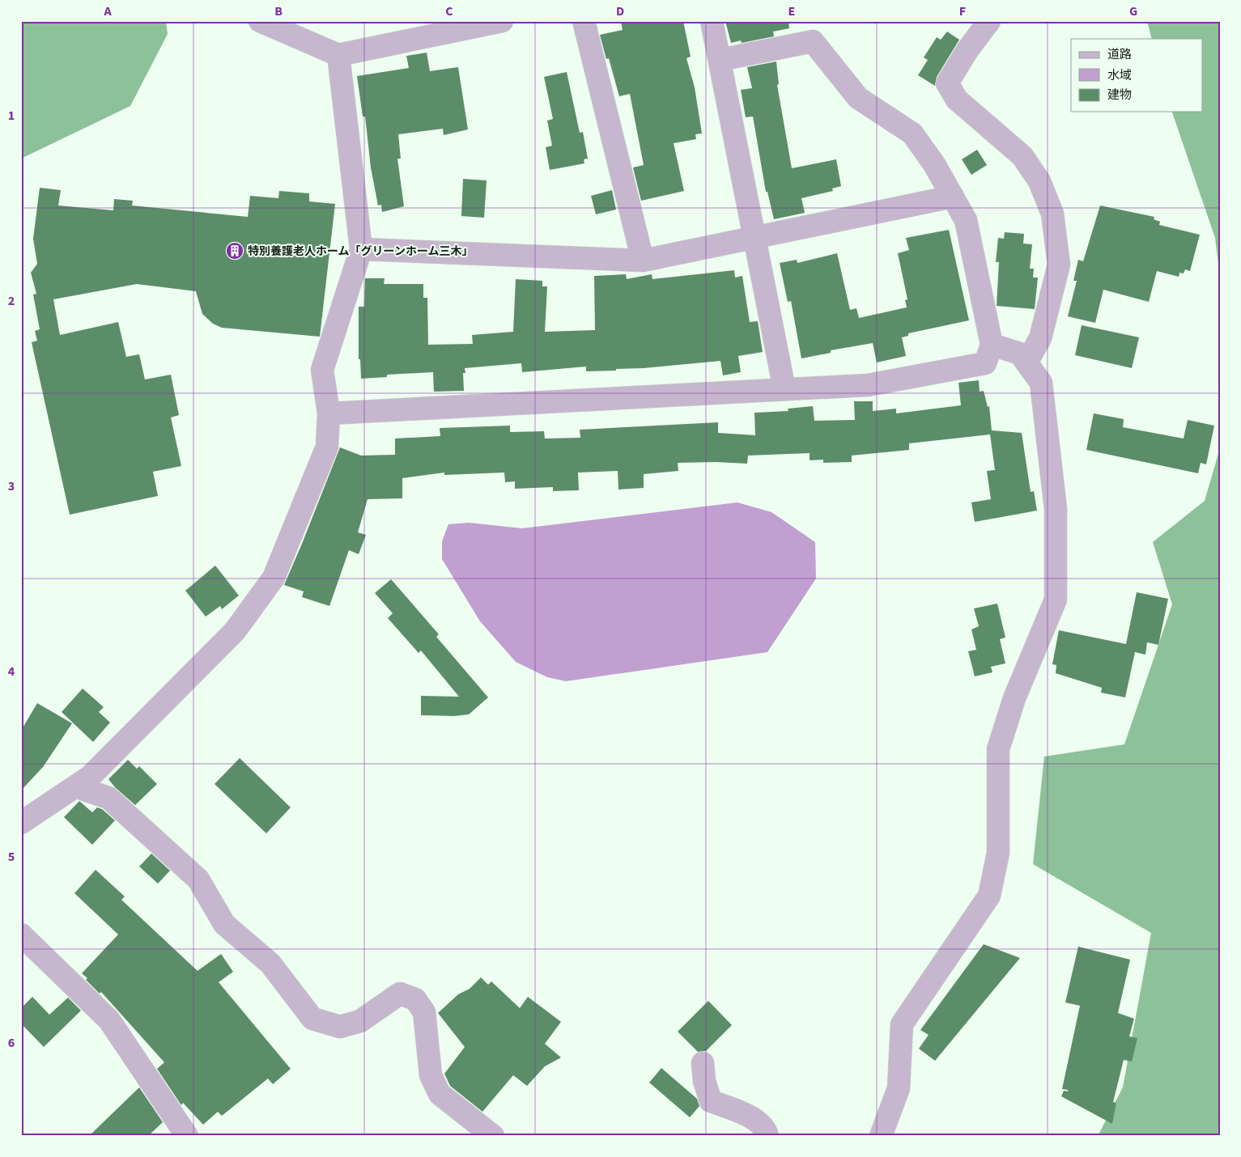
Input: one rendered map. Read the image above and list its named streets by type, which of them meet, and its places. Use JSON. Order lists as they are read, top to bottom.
{
  "places": {
    "building": ["特別養護老人ホーム「グリーンホーム三木」"]
  },
  "legend": ["道路", "水域", "建物"],
  "grid": {
    "columns": [
      "A",
      "B",
      "C",
      "D",
      "E",
      "F",
      "G"
    ],
    "rows": [
      "1",
      "2",
      "3",
      "4",
      "5",
      "6"
    ]
  }
}
